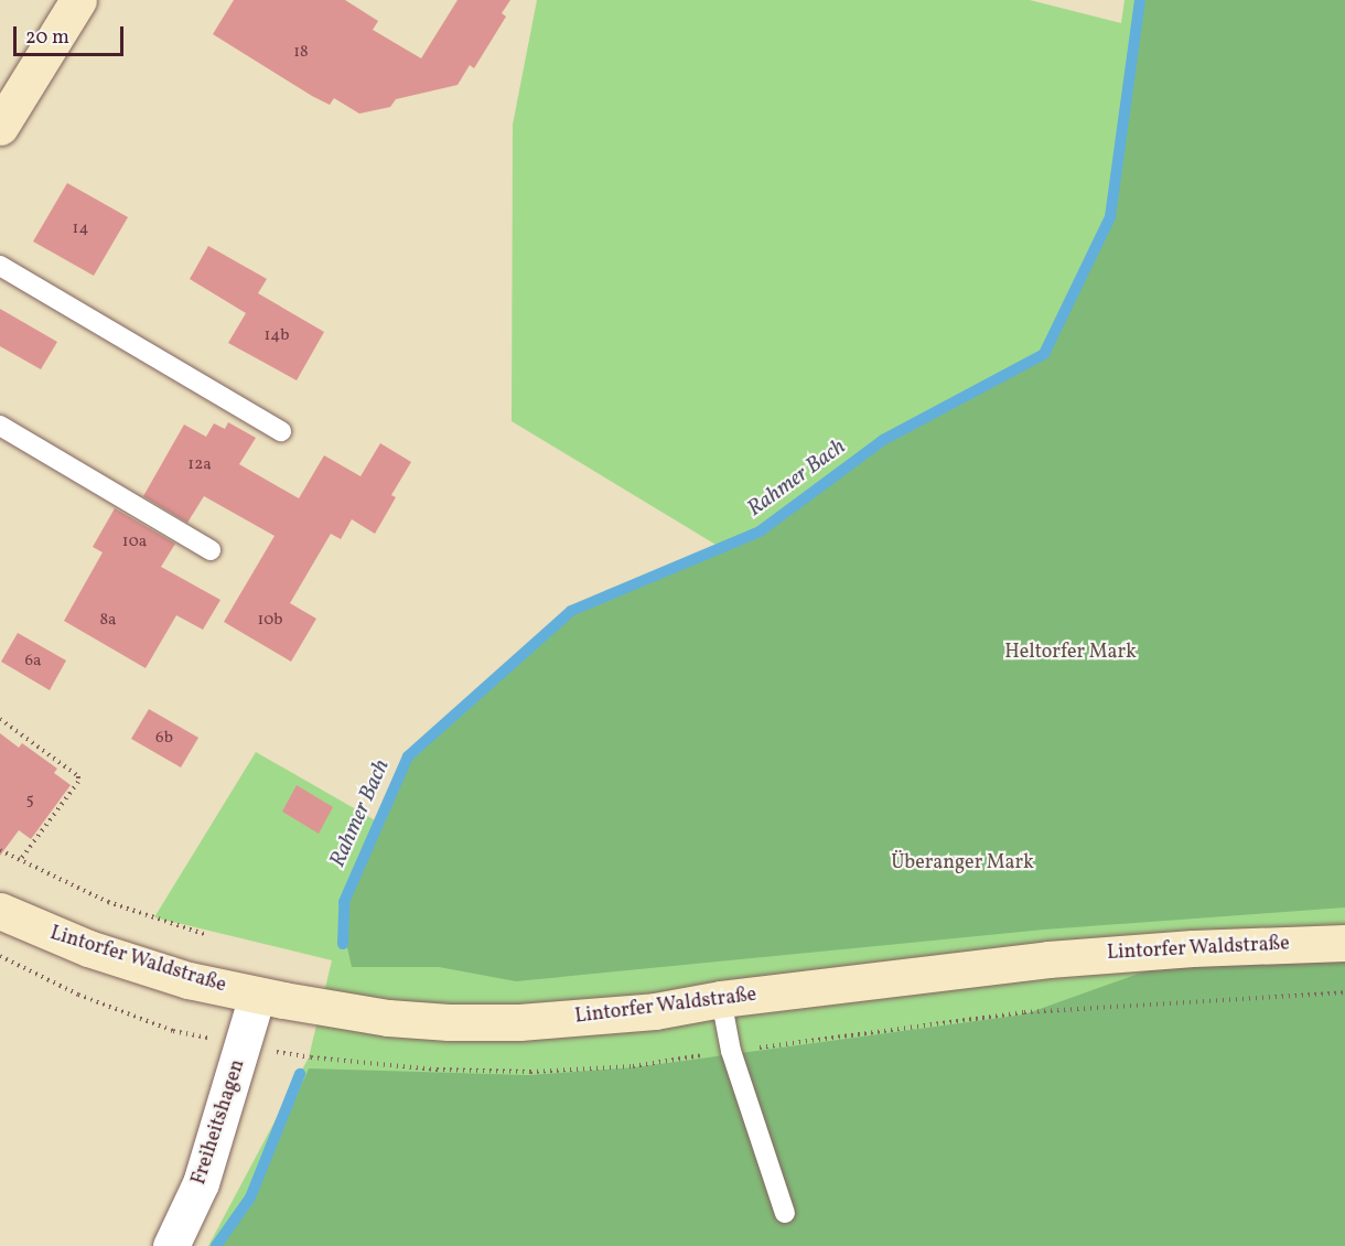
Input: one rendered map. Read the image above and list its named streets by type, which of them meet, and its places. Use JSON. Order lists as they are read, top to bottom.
{
  "streets": {
    "main road": ["Lintorfer Waldstraße"],
    "street": ["Freiheitshagen"]
  },
  "crossings": [
    ["Lintorfer Waldstraße", "Freiheitshagen"]
  ],
  "water": ["Rahmer Bach"],
  "parks": ["Heltorfer Mark", "Überanger Mark"],
  "house_numbers": [
    "18",
    "14",
    "14b",
    "12a",
    "10a",
    "8a",
    "10b",
    "6a",
    "6b",
    "5"
  ],
  "scale_bar": "20 m"
}
